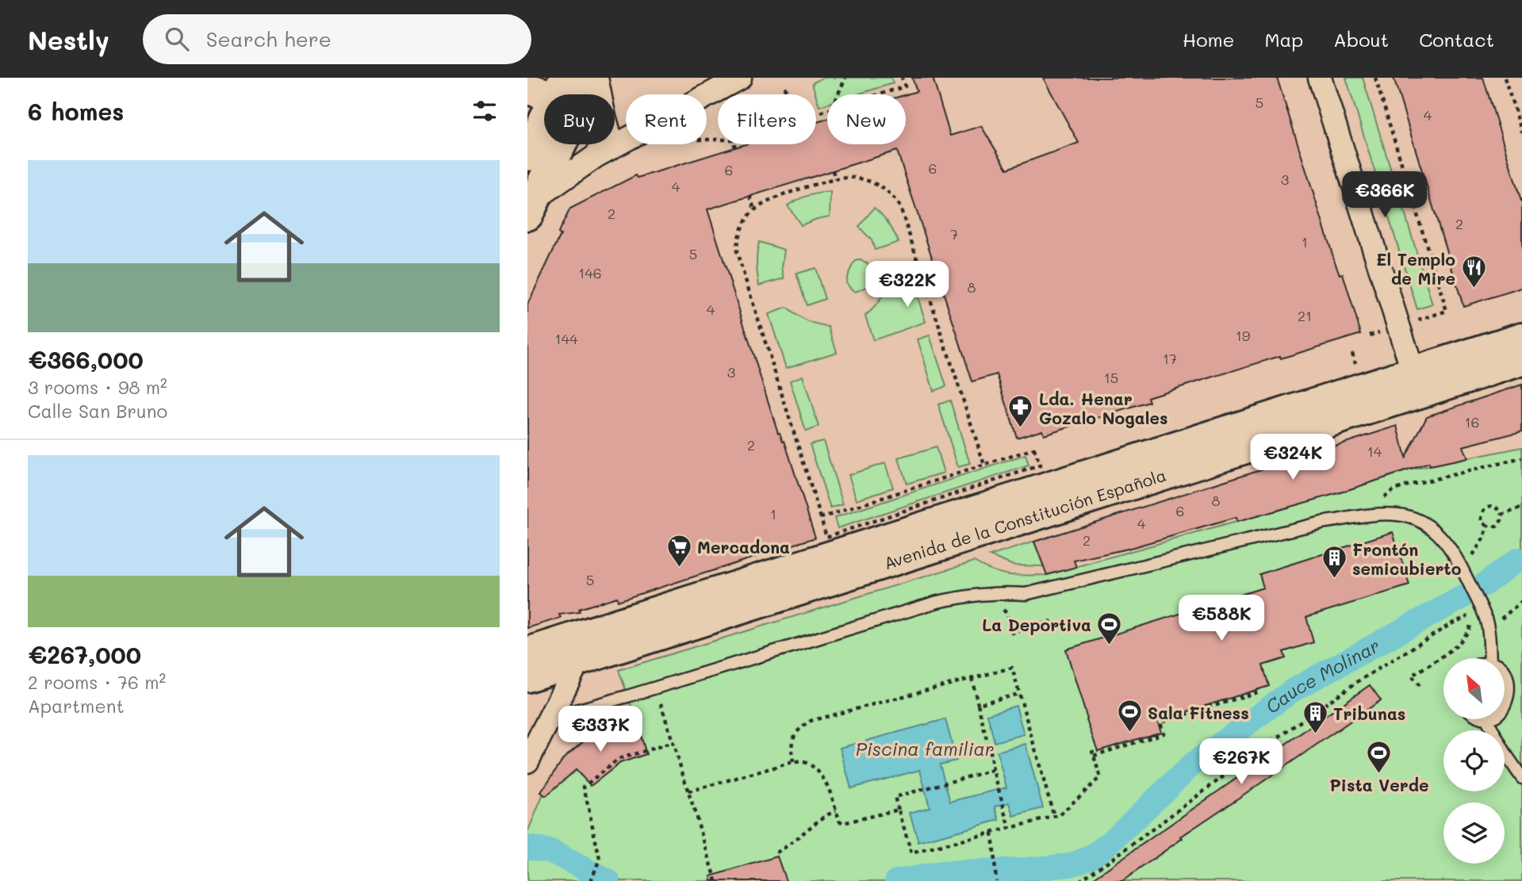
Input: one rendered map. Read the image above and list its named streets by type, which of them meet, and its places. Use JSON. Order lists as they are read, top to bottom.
{
  "streets": {
    "highway": ["Avenida de la Constitución Española"]
  },
  "water": ["Cauce Molinar", "Piscina familiar"],
  "places": {
    "restaurant": ["El Templo de Mire"],
    "pharmacy": ["Lda. Henar Gozalo Nogales"],
    "supermarket": ["Mercadona"],
    "building": ["Frontón semicubierto", "Tribunas"],
    "sports": ["La Deportiva", "Sala Fitness", "Pista Verde"]
  },
  "house_numbers": [
    "5",
    "4",
    "6",
    "6",
    "3",
    "4",
    "2",
    "2",
    "7",
    "1",
    "5",
    "146",
    "8",
    "4",
    "21",
    "19",
    "144",
    "17",
    "3",
    "15",
    "16",
    "2",
    "14",
    "8",
    "6",
    "1",
    "4",
    "2",
    "5"
  ],
  "north": "top left",
  "page": {
    "header": "Nestly",
    "search": "Search here",
    "nav": [
      "Home",
      "Map",
      "About",
      "Contact"
    ],
    "heading": "6 homes",
    "chip": [
      "Buy",
      "Rent",
      "Filters",
      "New"
    ],
    "list": [
      {
        "name": "€366,000",
        "note": "3 rooms · 98 m² · Calle San Bruno"
      },
      {
        "name": "€267,000",
        "note": "2 rooms · 76 m² · Apartment"
      }
    ],
    "price": [
      "€366K",
      "€322K",
      "€324K",
      "€588K",
      "€337K",
      "€267K"
    ]
  }
}
